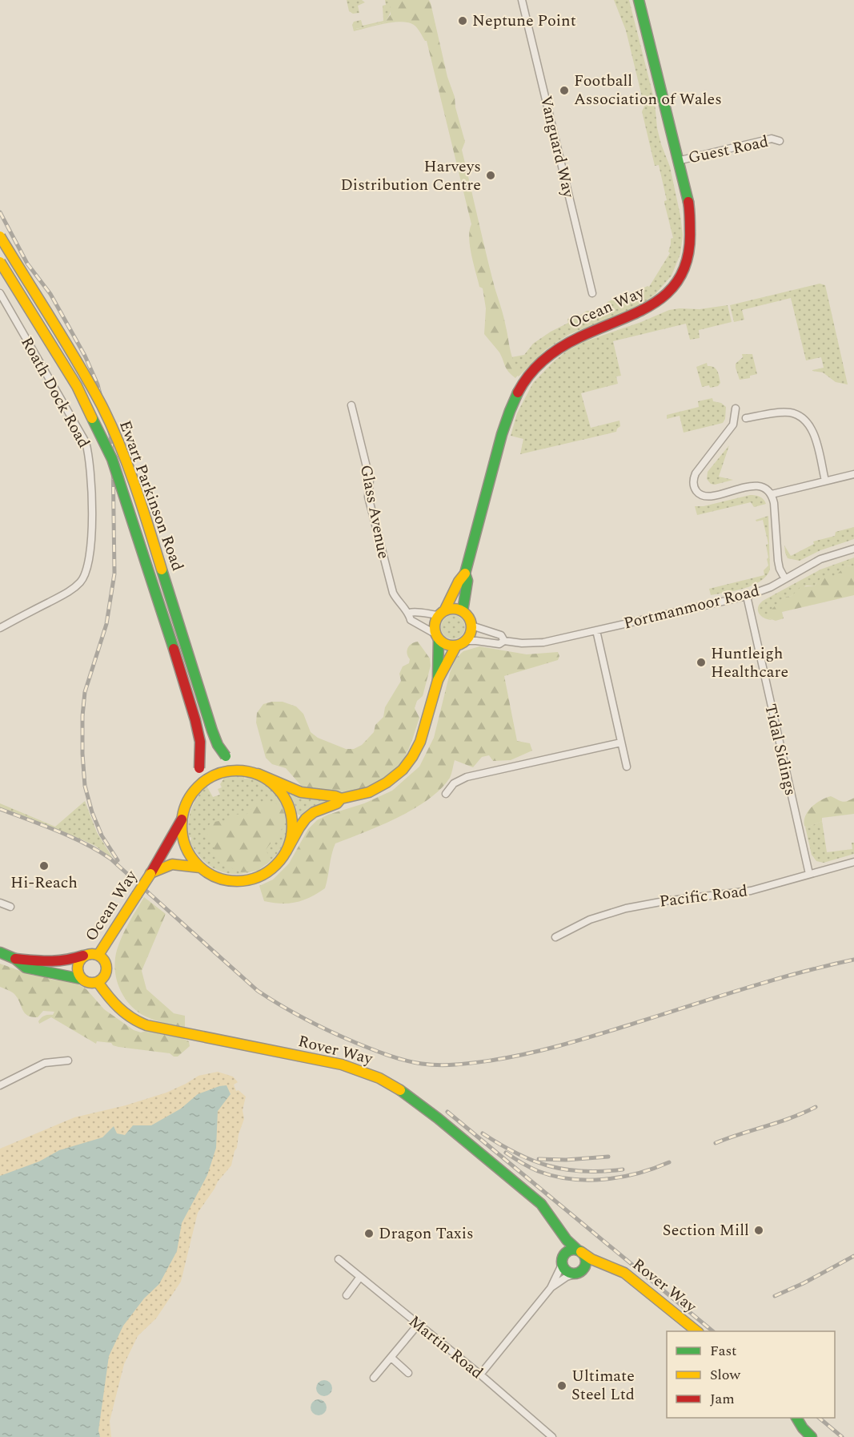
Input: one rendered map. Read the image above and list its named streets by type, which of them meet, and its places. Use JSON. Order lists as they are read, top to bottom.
{
  "streets": {
    "street": [
      "Vanguard Way",
      "Guest Road",
      "Ocean Way",
      "Roath Dock Road",
      "Ewart Parkinson Road",
      "Glass Avenue",
      "Portmanmoor Road",
      "Tidal Sidings",
      "Pacific Road",
      "Rover Way",
      "Martin Road"
    ]
  },
  "crossings": [
    ["Guest Road", "Ocean Way"],
    ["Ocean Way", "Ewart Parkinson Road"],
    ["Ocean Way", "Glass Avenue"],
    ["Ocean Way", "Portmanmoor Road"],
    ["Ocean Way", "Rover Way"],
    ["Glass Avenue", "Portmanmoor Road"],
    ["Portmanmoor Road", "Tidal Sidings"],
    ["Tidal Sidings", "Pacific Road"]
  ],
  "places": [
    "Neptune Point",
    "Football Association of Wales",
    "Harveys Distribution Centre",
    "Huntleigh Healthcare",
    "Hi-Reach",
    "Section Mill",
    "Dragon Taxis",
    "Ultimate Steel Ltd"
  ],
  "legend": ["Fast", "Slow", "Jam"]
}
